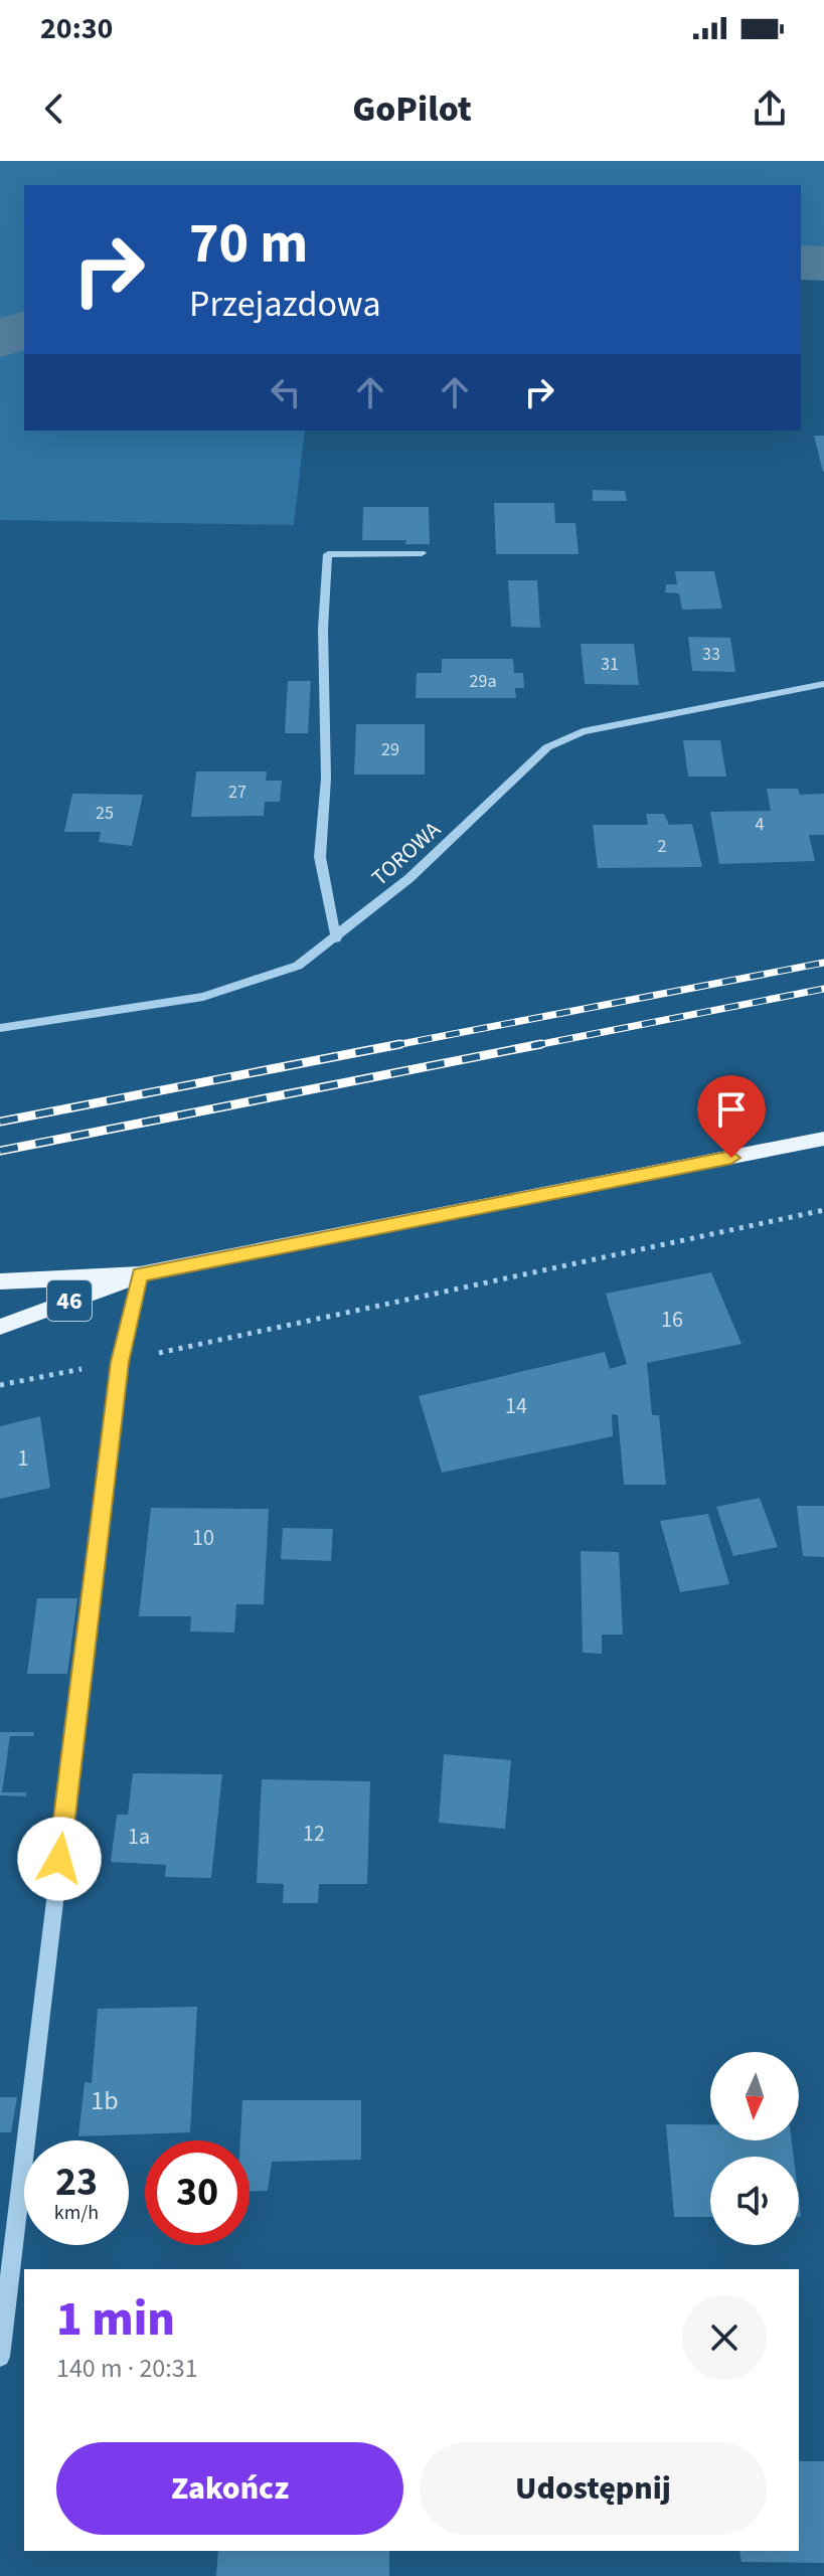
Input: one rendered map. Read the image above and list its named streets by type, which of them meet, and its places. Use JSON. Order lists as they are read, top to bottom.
{
  "streets": {
    "main road": ["46"],
    "street": ["TOROWA"]
  },
  "house_numbers": [
    "33",
    "31",
    "29a",
    "29",
    "27",
    "25",
    "4",
    "2",
    "16",
    "14",
    "1",
    "10",
    "12",
    "1a",
    "1b"
  ],
  "north": "bottom",
  "page": {
    "status": "20:30",
    "header": "GoPilot",
    "turn": ["70 m", "Przejazdowa"],
    "speed": "23 km/h",
    "limit": "30",
    "heading": ["1 min", "140 m · 20:31"],
    "buttons": ["Zakończ", "Udostępnij"]
  }
}
